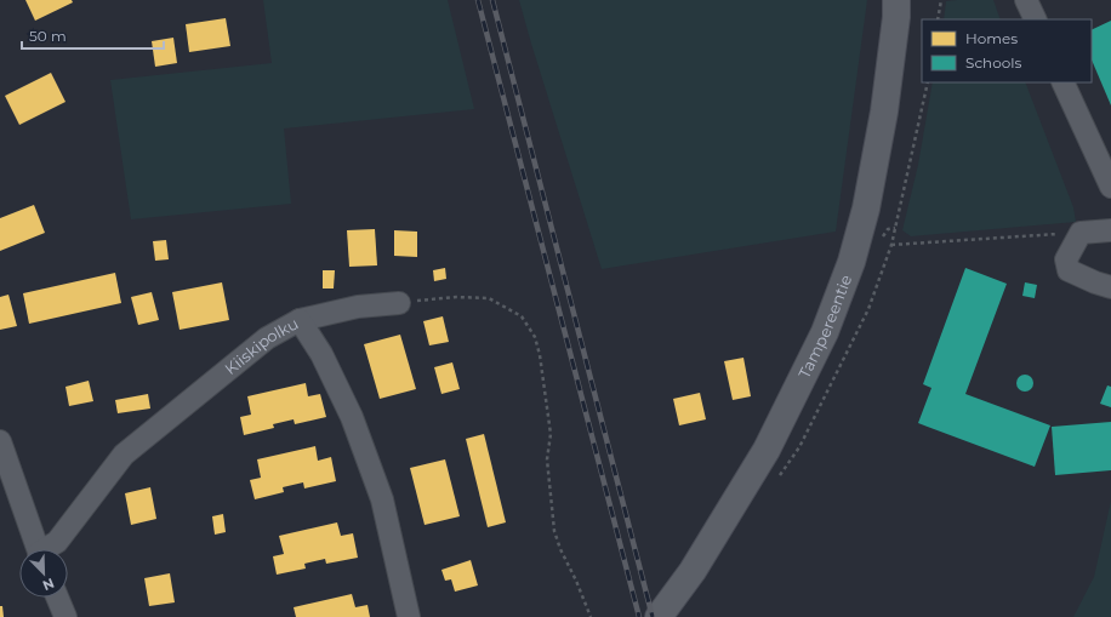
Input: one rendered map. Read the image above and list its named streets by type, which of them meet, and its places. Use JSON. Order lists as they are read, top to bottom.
{
  "streets": {
    "main road": ["Tampereentie"],
    "street": ["Kiiskipolku"]
  },
  "legend": ["Homes", "Schools"],
  "scale_bar": "50 m",
  "north": "bottom right"
}
